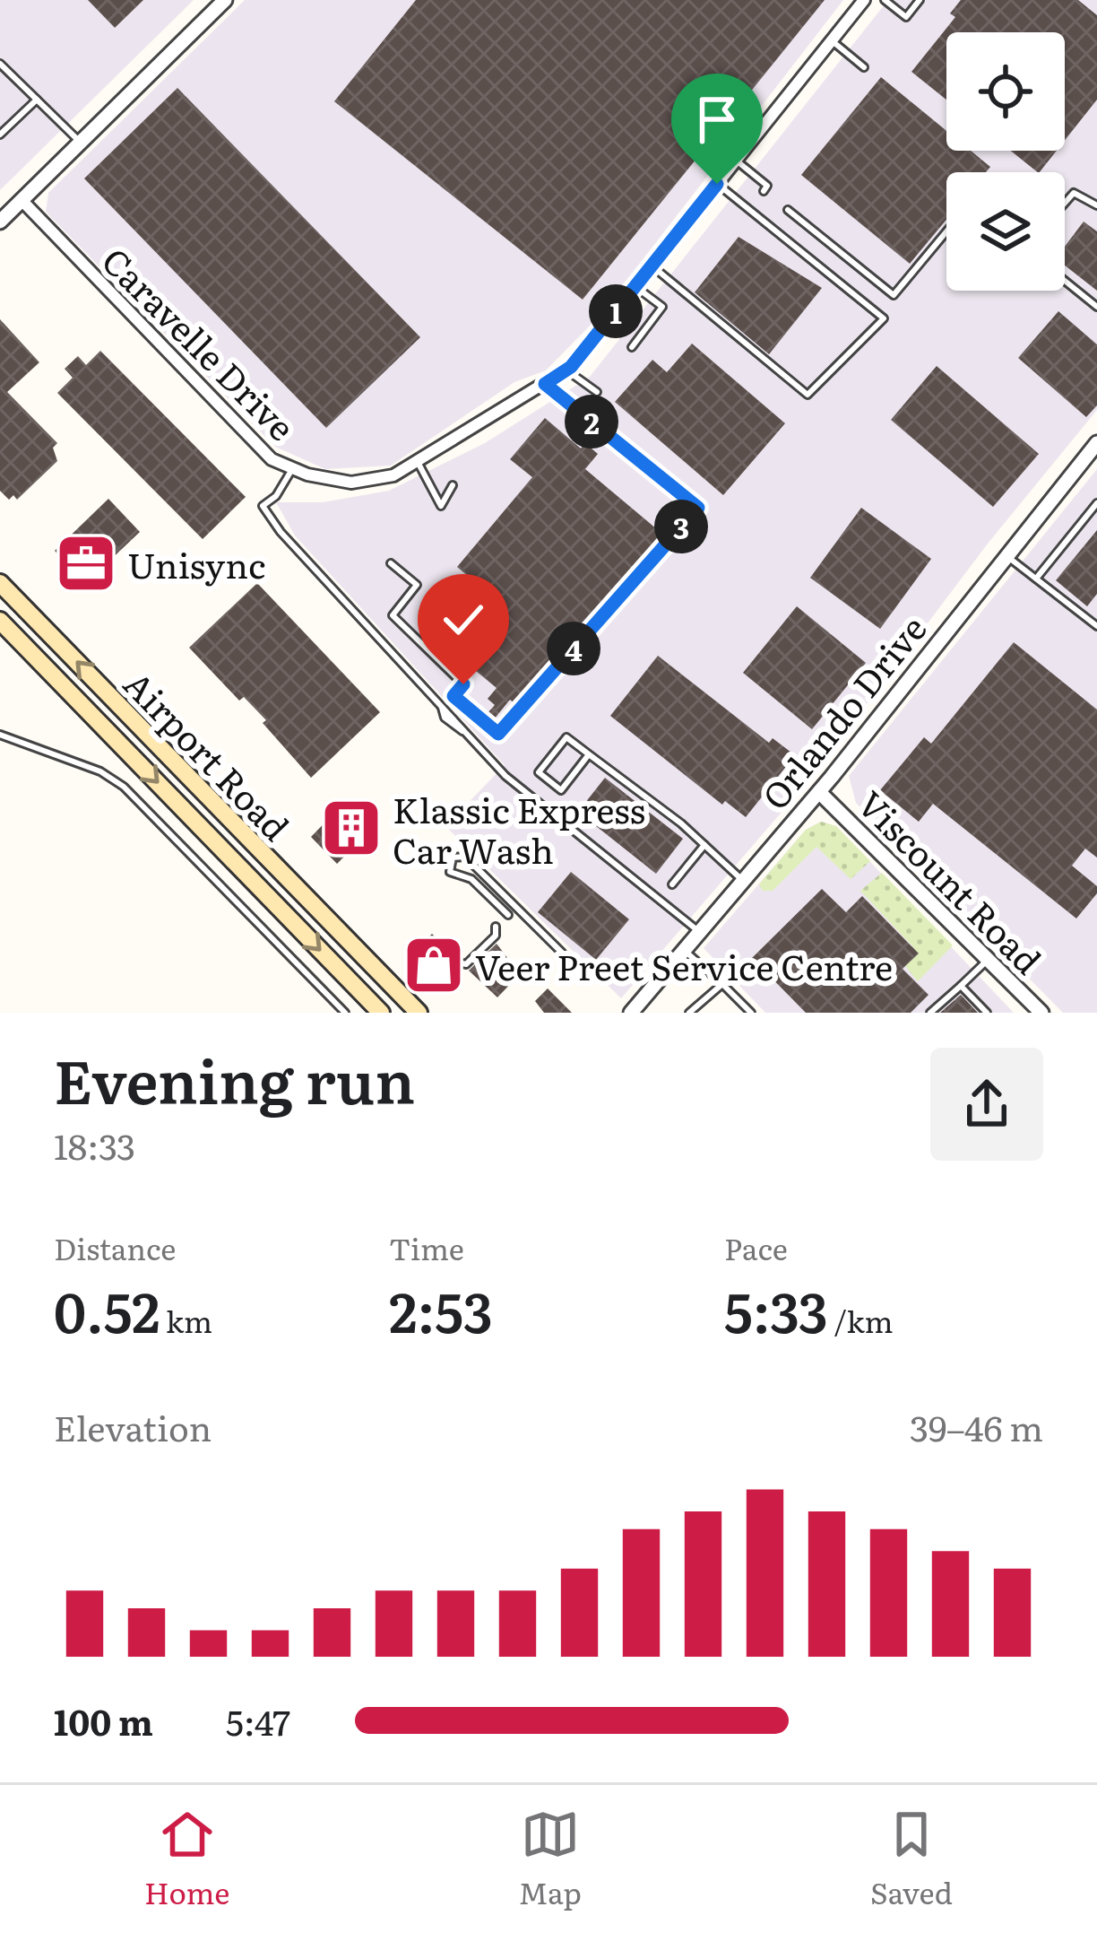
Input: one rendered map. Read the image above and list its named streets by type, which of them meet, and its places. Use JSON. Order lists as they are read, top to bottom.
{
  "streets": {
    "main road": ["Airport Road"],
    "street": ["Caravelle Drive", "Orlando Drive", "Viscount Road"]
  },
  "crossings": [
    ["Orlando Drive", "Viscount Road"]
  ],
  "places": {
    "office": ["Unisync"],
    "building": ["Klassic Express Car Wash"],
    "shop": ["Veer Preet Service Centre"]
  },
  "page": {
    "pins": [
      "1",
      "2",
      "3",
      "4"
    ],
    "heading": ["Evening run", "18:33"],
    "stats": [
      ["Distance", "0.52 km"],
      ["Time", "2:53"],
      ["Pace", "5:33 /km"]
    ],
    "chart": ["Elevation", "39–46 m"],
    "list": [
      {
        "name": "100 m",
        "note": "5:47"
      }
    ],
    "tabs": ["Home", "Map", "Saved"]
  }
}
